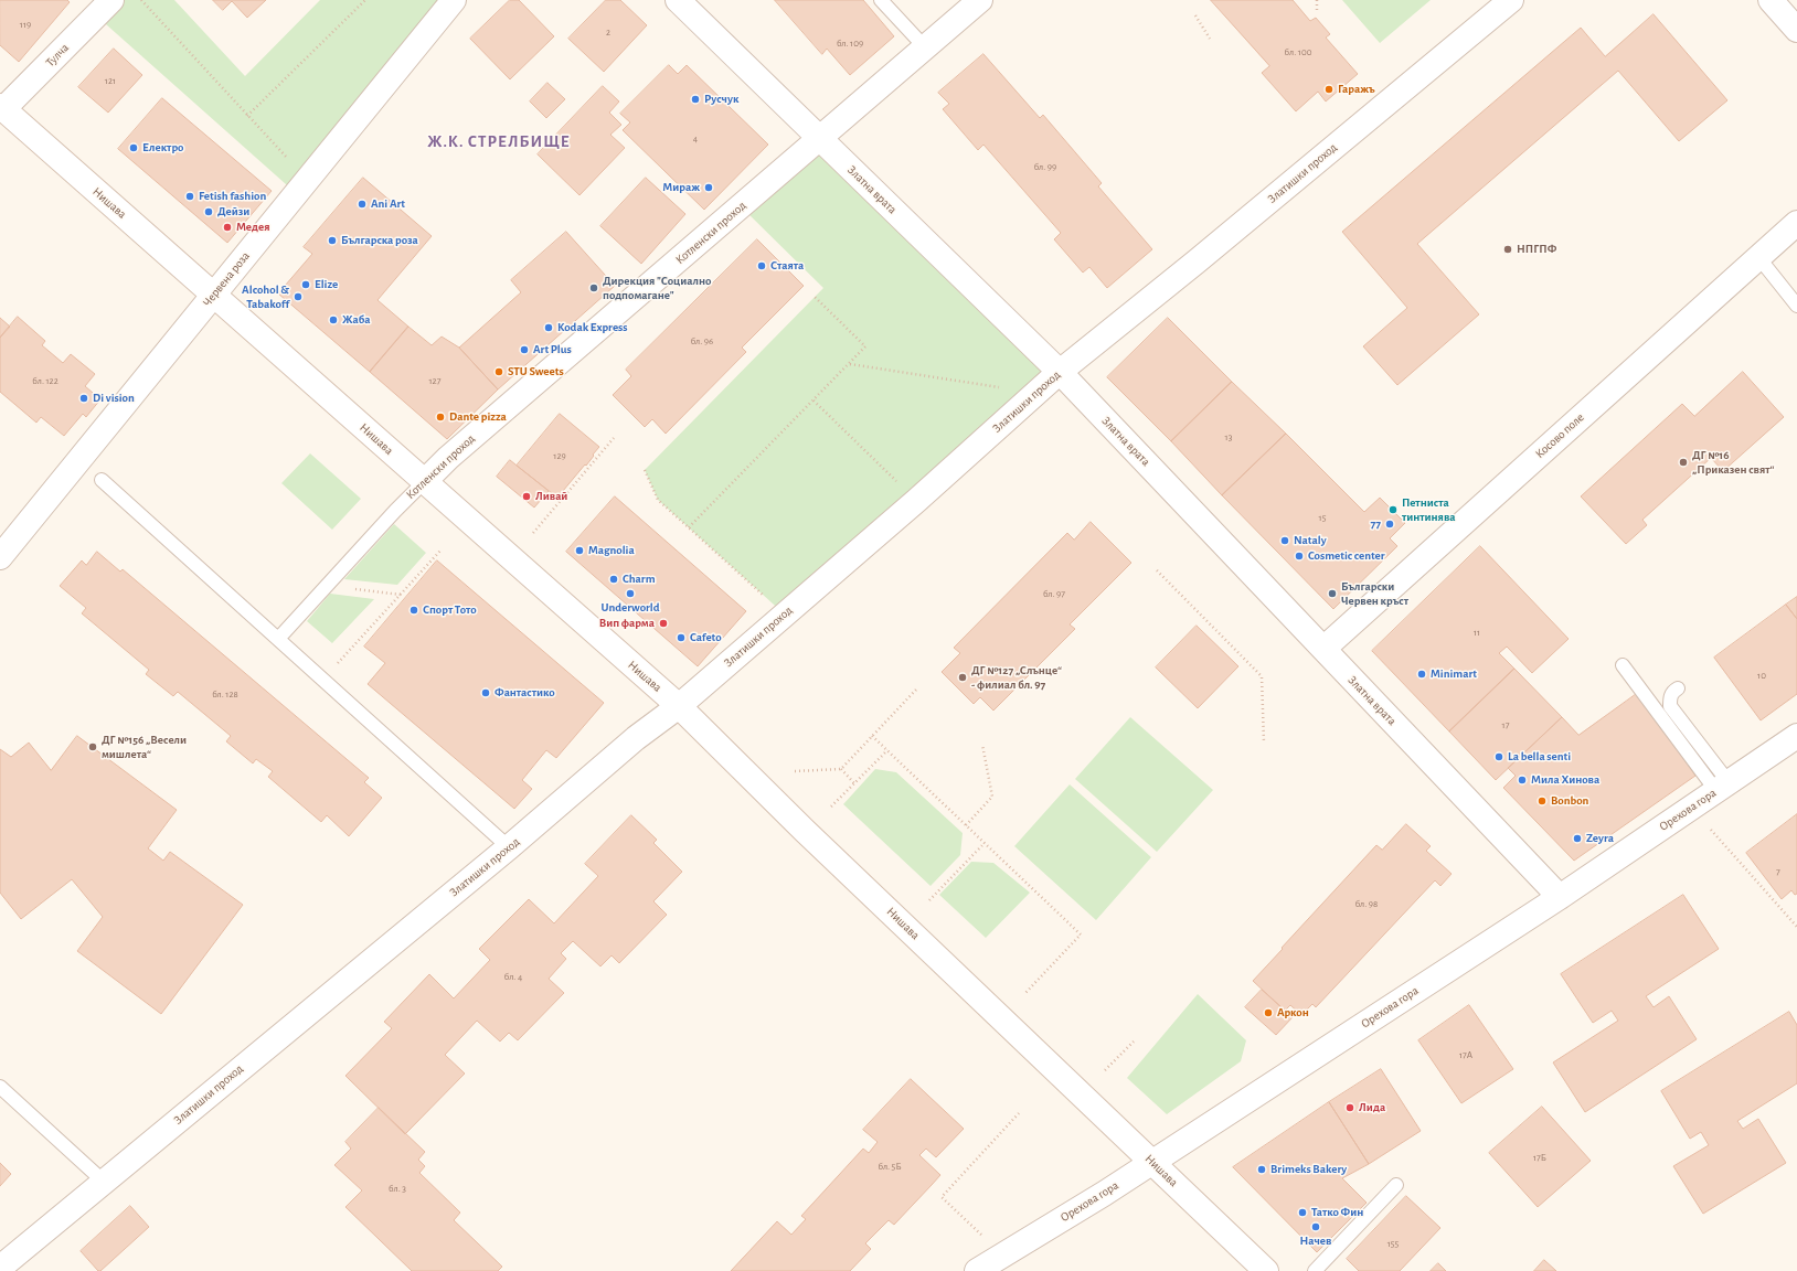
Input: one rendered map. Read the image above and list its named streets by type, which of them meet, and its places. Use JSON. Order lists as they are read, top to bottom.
{
  "streets": {
    "street": [
      "Тулча",
      "Златишки проход",
      "Златна врата",
      "Нишава",
      "Котленски проход",
      "Червена роза",
      "Косово поле",
      "Орехова гора"
    ]
  },
  "crossings": [
    ["Тулча", "Нишава"],
    ["Златишки проход", "Златна врата"],
    ["Златишки проход", "Нишава"],
    ["Златна врата", "Котленски проход"],
    ["Златна врата", "Косово поле"],
    ["Златна врата", "Орехова гора"],
    ["Нишава", "Котленски проход"],
    ["Нишава", "Червена роза"],
    ["Нишава", "Орехова гора"]
  ],
  "districts": ["Ж.К. СТРЕЛБИЩЕ"],
  "places": [
    "Гаражъ",
    "Русчук",
    "Електро",
    "Мираж",
    "Fetish fashion",
    "Ani Art",
    "Дейзи",
    "Медея",
    "Българска роза",
    "НПГПФ",
    "Стаята",
    "Elize",
    "Дирекция \"Социално подпомагане\"",
    "Alcohol & Tabakoff",
    "Жаба",
    "Kodak Express",
    "Art Plus",
    "STU Sweets",
    "Di vision",
    "Dante pizza",
    "ДГ №16 „Приказен свят“",
    "Ливай",
    "Петниста тинтинява",
    "77",
    "Nataly",
    "Magnolia",
    "Cosmetic center",
    "Charm",
    "Underworld",
    "Български Червен кръст",
    "Спорт Тото",
    "Вип фарма",
    "Cafeto",
    "Minimart",
    "ДГ №127 „Слънце“ - филиал бл. 97",
    "Фантастико",
    "ДГ №156 „Весели мишлета“",
    "La bella senti",
    "Мила Хинова",
    "Bonbon",
    "Zeyra",
    "Аркон",
    "Лида",
    "Brimeks Bakery",
    "Татко Фин",
    "Начев"
  ],
  "house_numbers": [
    "119",
    "2",
    "бл. 109",
    "бл. 100",
    "121",
    "4",
    "бл. 99",
    "бл. 96",
    "бл. 122",
    "127",
    "13",
    "129",
    "15",
    "бл. 97",
    "11",
    "10",
    "бл. 128",
    "17",
    "7",
    "бл. 98",
    "бл. 4",
    "17А",
    "17Б",
    "бл. 5Б",
    "бл. 3",
    "155"
  ]
}
